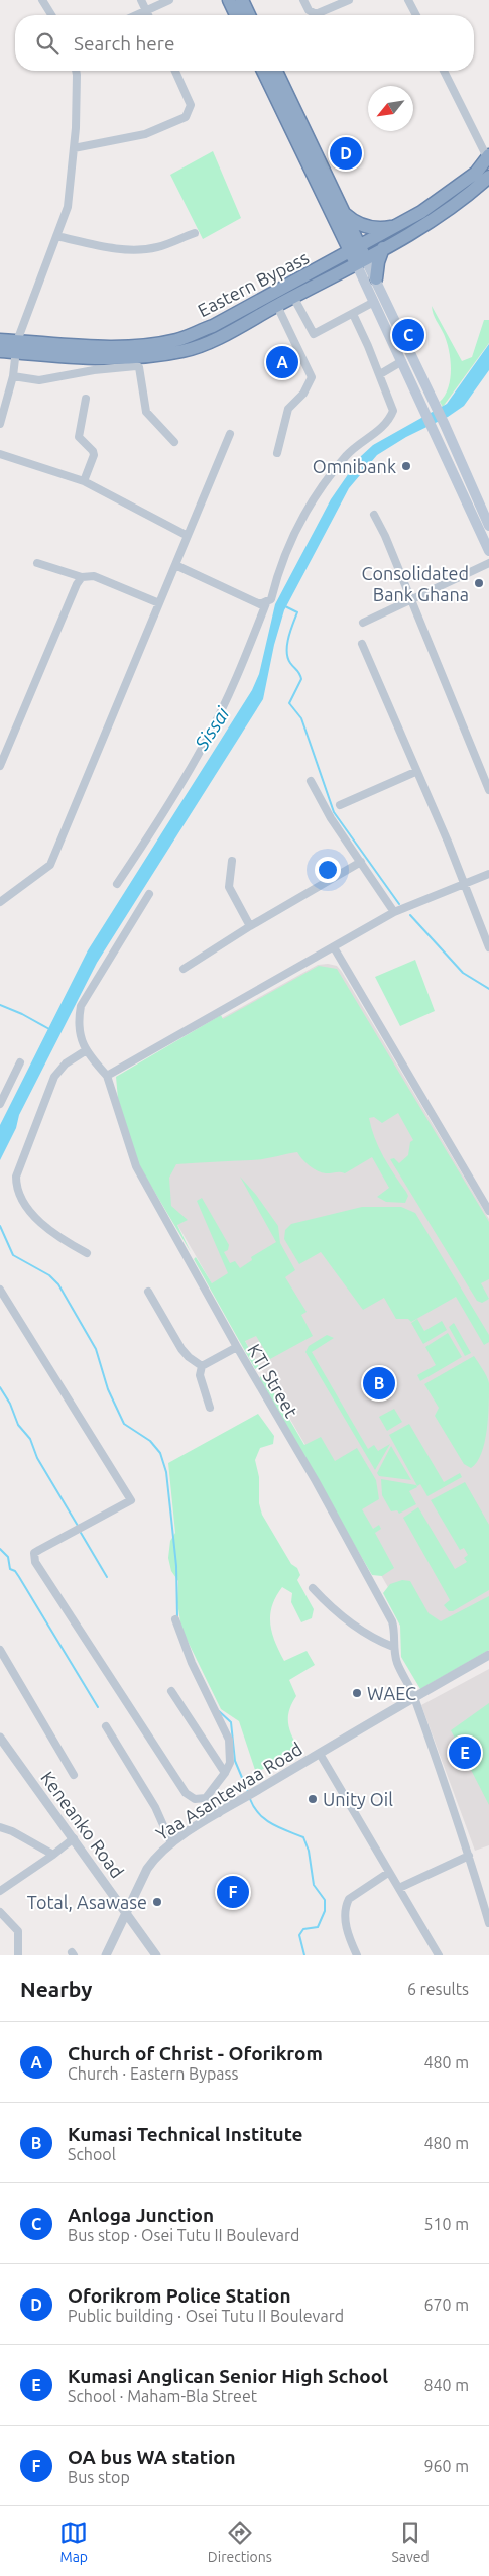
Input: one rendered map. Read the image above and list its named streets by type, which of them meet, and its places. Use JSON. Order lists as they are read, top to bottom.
{
  "streets": {
    "highway": ["Eastern Bypass"],
    "street": ["KTI Street", "Yaa Asantewaa Road", "Keneanko Road"]
  },
  "crossings": [
    ["KTI Street", "Yaa Asantewaa Road"],
    ["Yaa Asantewaa Road", "Keneanko Road"]
  ],
  "water": ["Sissai"],
  "places": [
    "Omnibank",
    "Consolidated Bank Ghana",
    "WAEC",
    "Unity Oil",
    "Total, Asawase"
  ],
  "north": "bottom left",
  "page": {
    "search": "Search here",
    "pins": [
      "D",
      "C",
      "A",
      "B",
      "E",
      "F"
    ],
    "heading": ["Nearby", "6 results"],
    "list": [
      {
        "mark": "A",
        "name": "Church of Christ - Oforikrom",
        "note": "Church · Eastern Bypass",
        "value": "480 m"
      },
      {
        "mark": "B",
        "name": "Kumasi Technical Institute",
        "note": "School",
        "value": "480 m"
      },
      {
        "mark": "C",
        "name": "Anloga Junction",
        "note": "Bus stop · Osei Tutu II Boulevard",
        "value": "510 m"
      },
      {
        "mark": "D",
        "name": "Oforikrom Police Station",
        "note": "Public building · Osei Tutu II Boulevard",
        "value": "670 m"
      },
      {
        "mark": "E",
        "name": "Kumasi Anglican Senior High School",
        "note": "School · Maham-Bla Street",
        "value": "840 m"
      },
      {
        "mark": "F",
        "name": "OA bus WA station",
        "note": "Bus stop",
        "value": "960 m"
      }
    ],
    "nav": ["Map", "Directions", "Saved"]
  }
}
